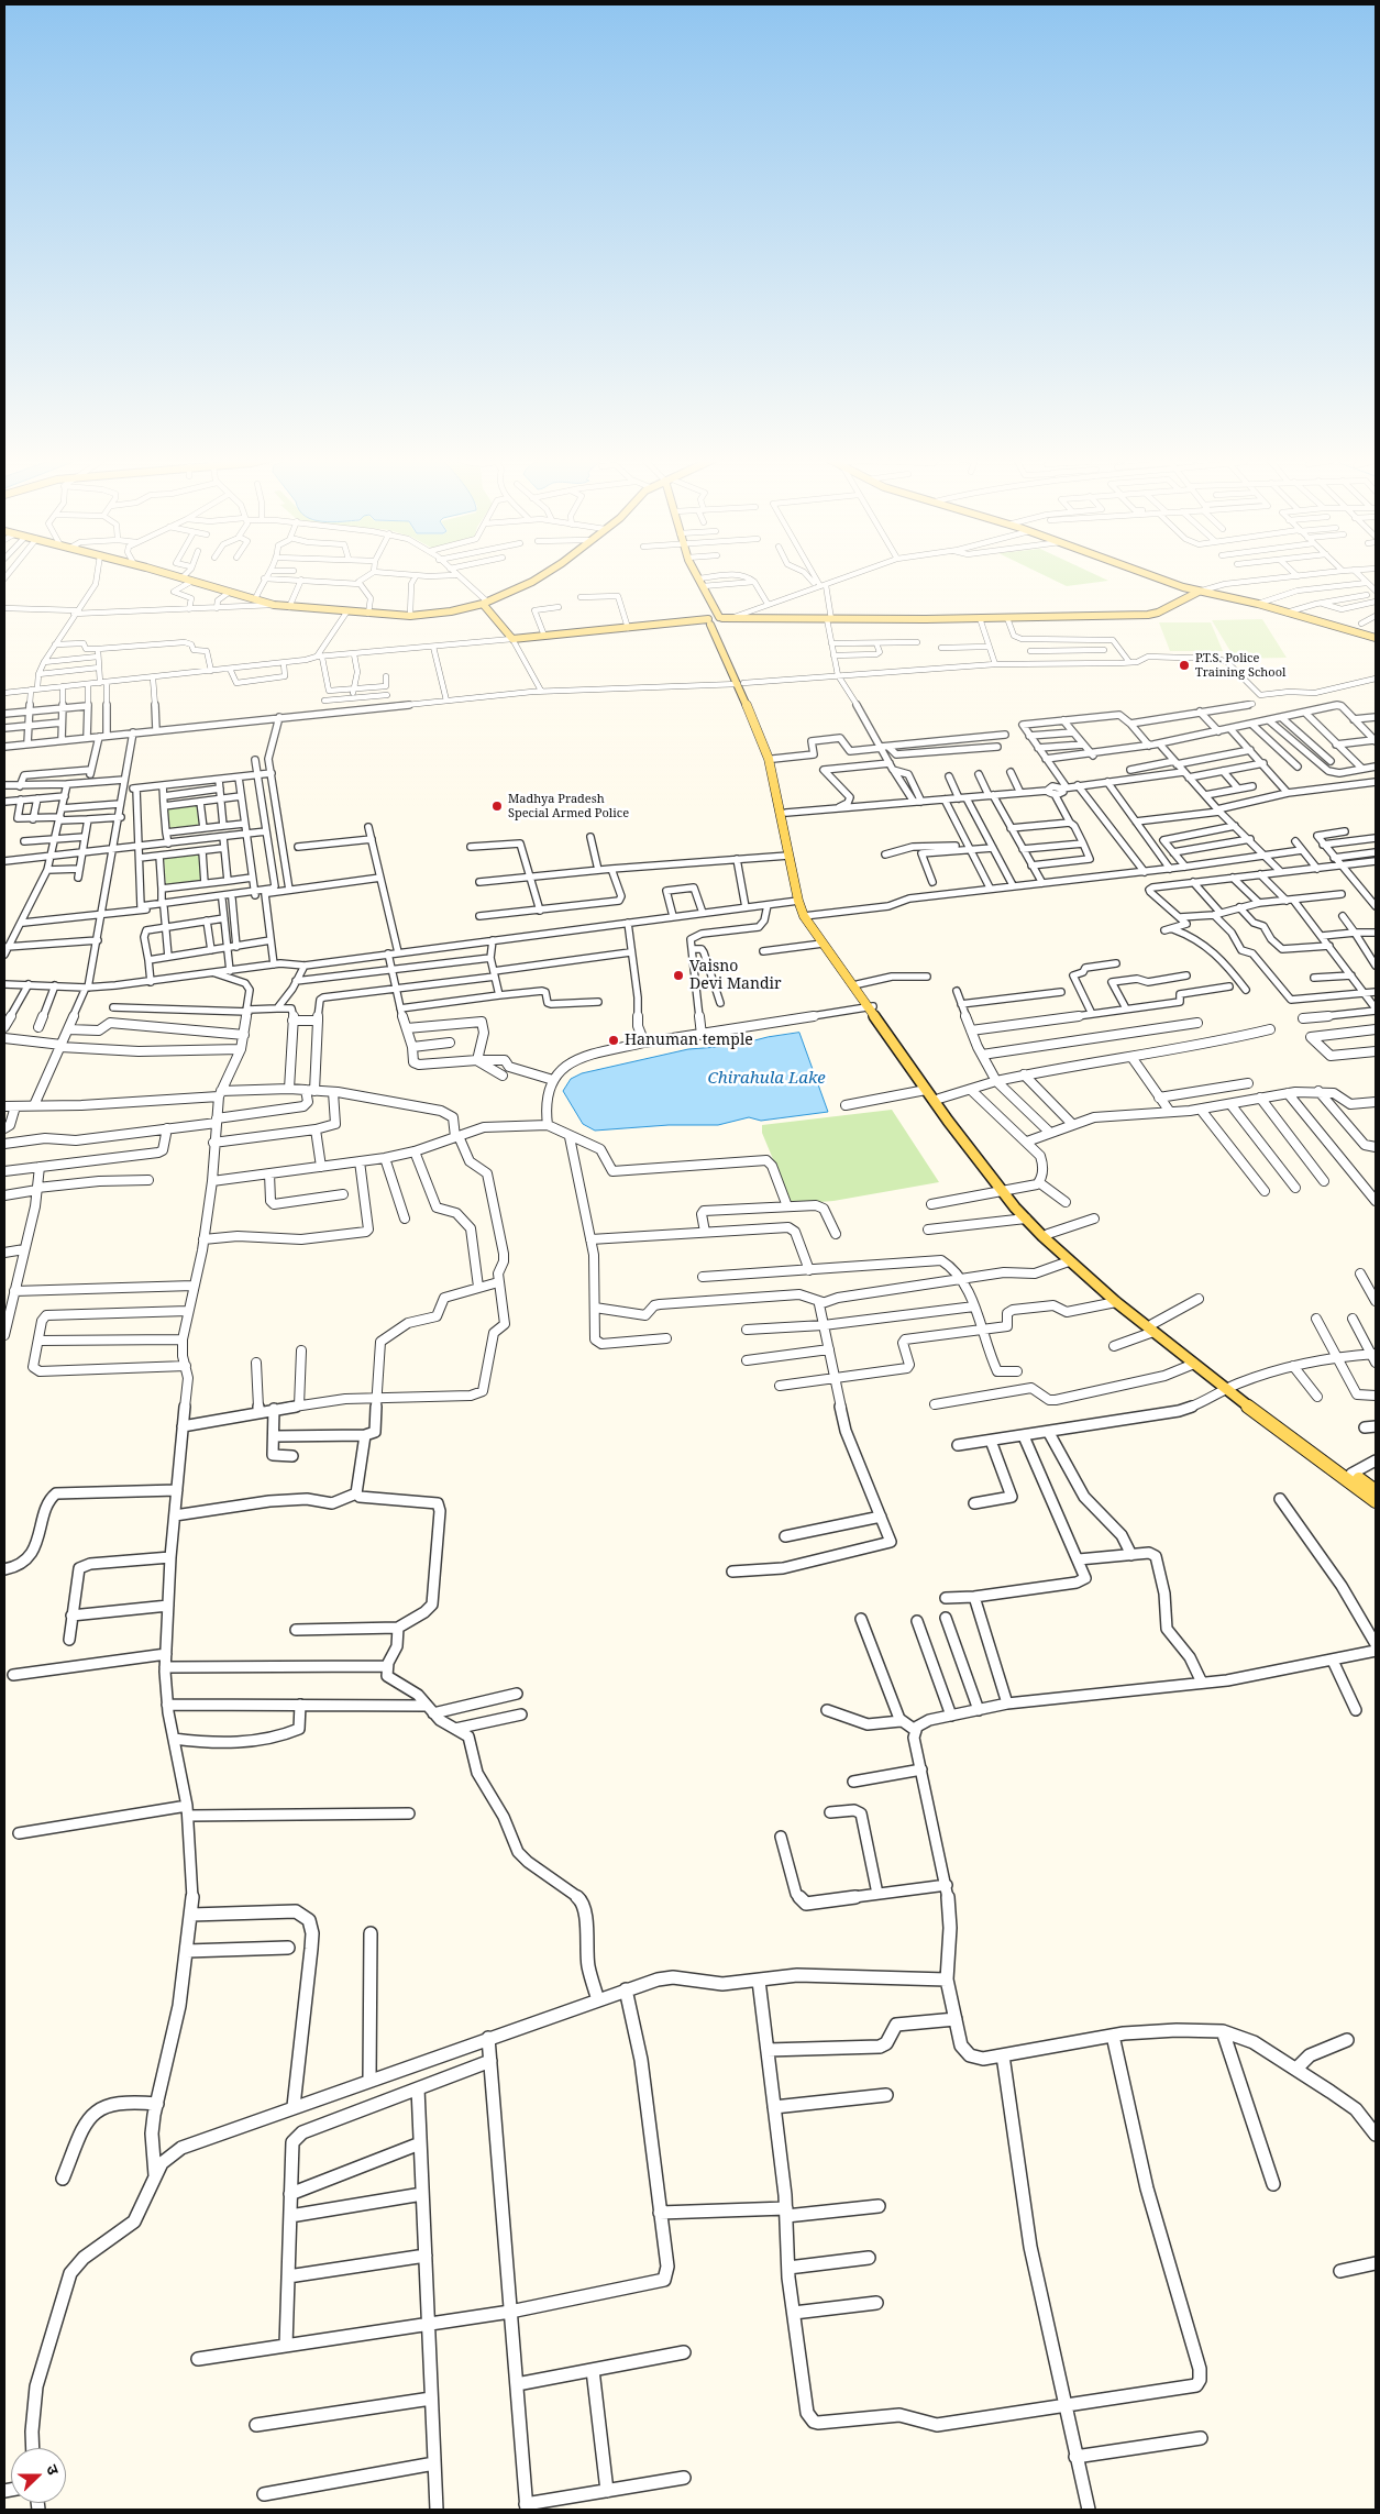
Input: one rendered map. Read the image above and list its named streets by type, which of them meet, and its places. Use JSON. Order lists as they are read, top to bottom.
{
  "water": ["Chirahula Lake"],
  "places": [
    "P.T.S. Police Training School",
    "Madhya Pradesh Special Armed Police",
    "Vaisno Devi Mandir",
    "Hanuman temple"
  ],
  "north": "right"
}
